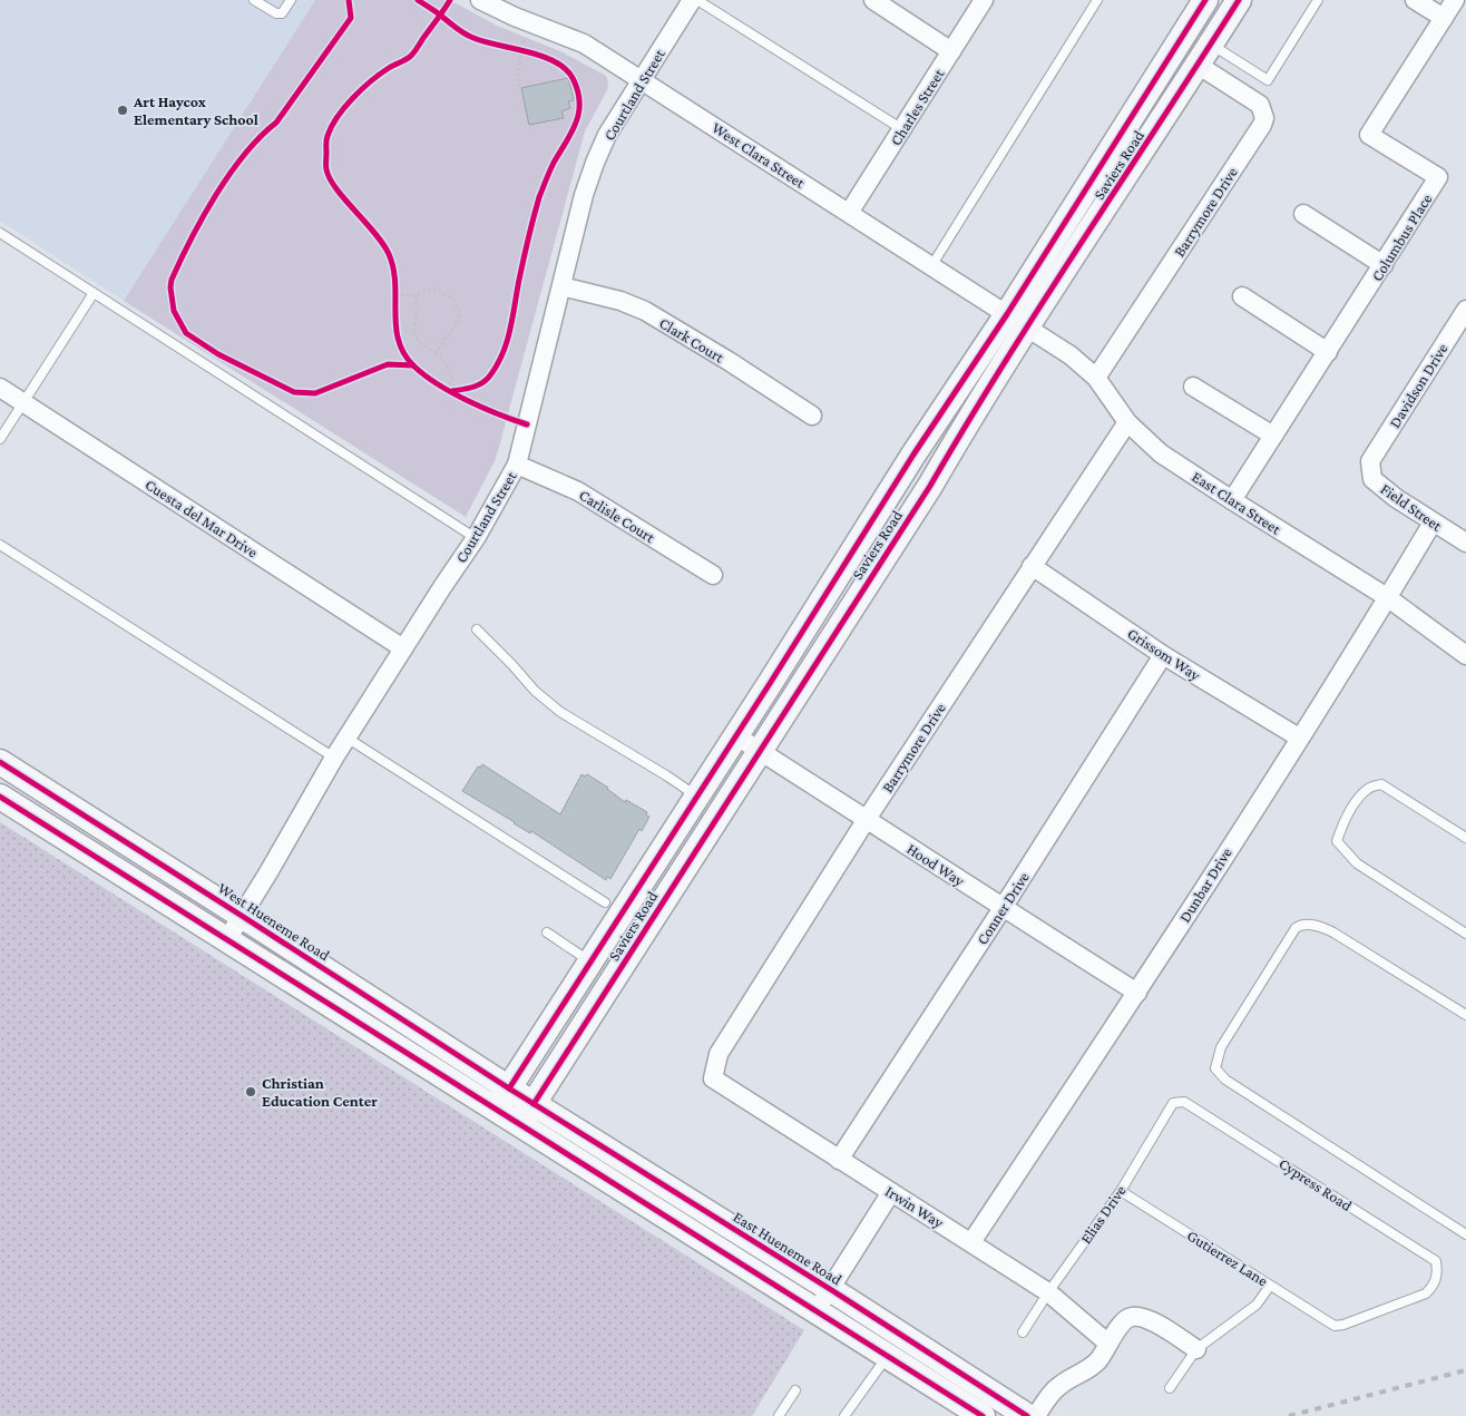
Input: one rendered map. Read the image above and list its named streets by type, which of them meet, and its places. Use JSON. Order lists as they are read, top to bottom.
{
  "streets": {
    "main road": ["Saviers Road", "West Hueneme Road", "East Hueneme Road"],
    "street": [
      "Courtland Street",
      "Charles Street",
      "West Clara Street",
      "Barrymore Drive",
      "Columbus Place",
      "Clark Court",
      "Davidson Drive",
      "East Clara Street",
      "Field Street",
      "Carlisle Court",
      "Cuesta del Mar Drive",
      "Grissom Way",
      "Hood Way",
      "Dunbar Drive",
      "Conner Drive",
      "Irwin Way"
    ],
    "lane": ["Cypress Road", "Elias Drive", "Gutierrez Lane"]
  },
  "crossings": [
    ["Courtland Street", "West Clara Street"],
    ["Courtland Street", "Clark Court"],
    ["Courtland Street", "Carlisle Court"],
    ["Courtland Street", "Cuesta del Mar Drive"],
    ["Courtland Street", "West Hueneme Road"],
    ["Charles Street", "West Clara Street"],
    ["West Clara Street", "Saviers Road"],
    ["West Clara Street", "East Clara Street"],
    ["Saviers Road", "Barrymore Drive"],
    ["Saviers Road", "East Clara Street"],
    ["Saviers Road", "Hood Way"],
    ["Saviers Road", "West Hueneme Road"],
    ["Saviers Road", "East Hueneme Road"],
    ["Barrymore Drive", "East Clara Street"],
    ["Barrymore Drive", "Grissom Way"],
    ["Barrymore Drive", "Hood Way"],
    ["Barrymore Drive", "Irwin Way"],
    ["Columbus Place", "East Clara Street"],
    ["Davidson Drive", "Field Street"],
    ["East Clara Street", "Dunbar Drive"],
    ["Field Street", "Dunbar Drive"],
    ["Grissom Way", "Dunbar Drive"],
    ["Grissom Way", "Conner Drive"],
    ["Hood Way", "Dunbar Drive"],
    ["Hood Way", "Conner Drive"],
    ["Dunbar Drive", "Irwin Way"],
    ["Conner Drive", "Irwin Way"],
    ["West Hueneme Road", "East Hueneme Road"],
    ["Cypress Road", "Elias Drive"],
    ["Cypress Road", "Gutierrez Lane"],
    ["Irwin Way", "Elias Drive"],
    ["Elias Drive", "Gutierrez Lane"]
  ],
  "places": ["Art Haycox Elementary School", "Christian Education Center"]
}
